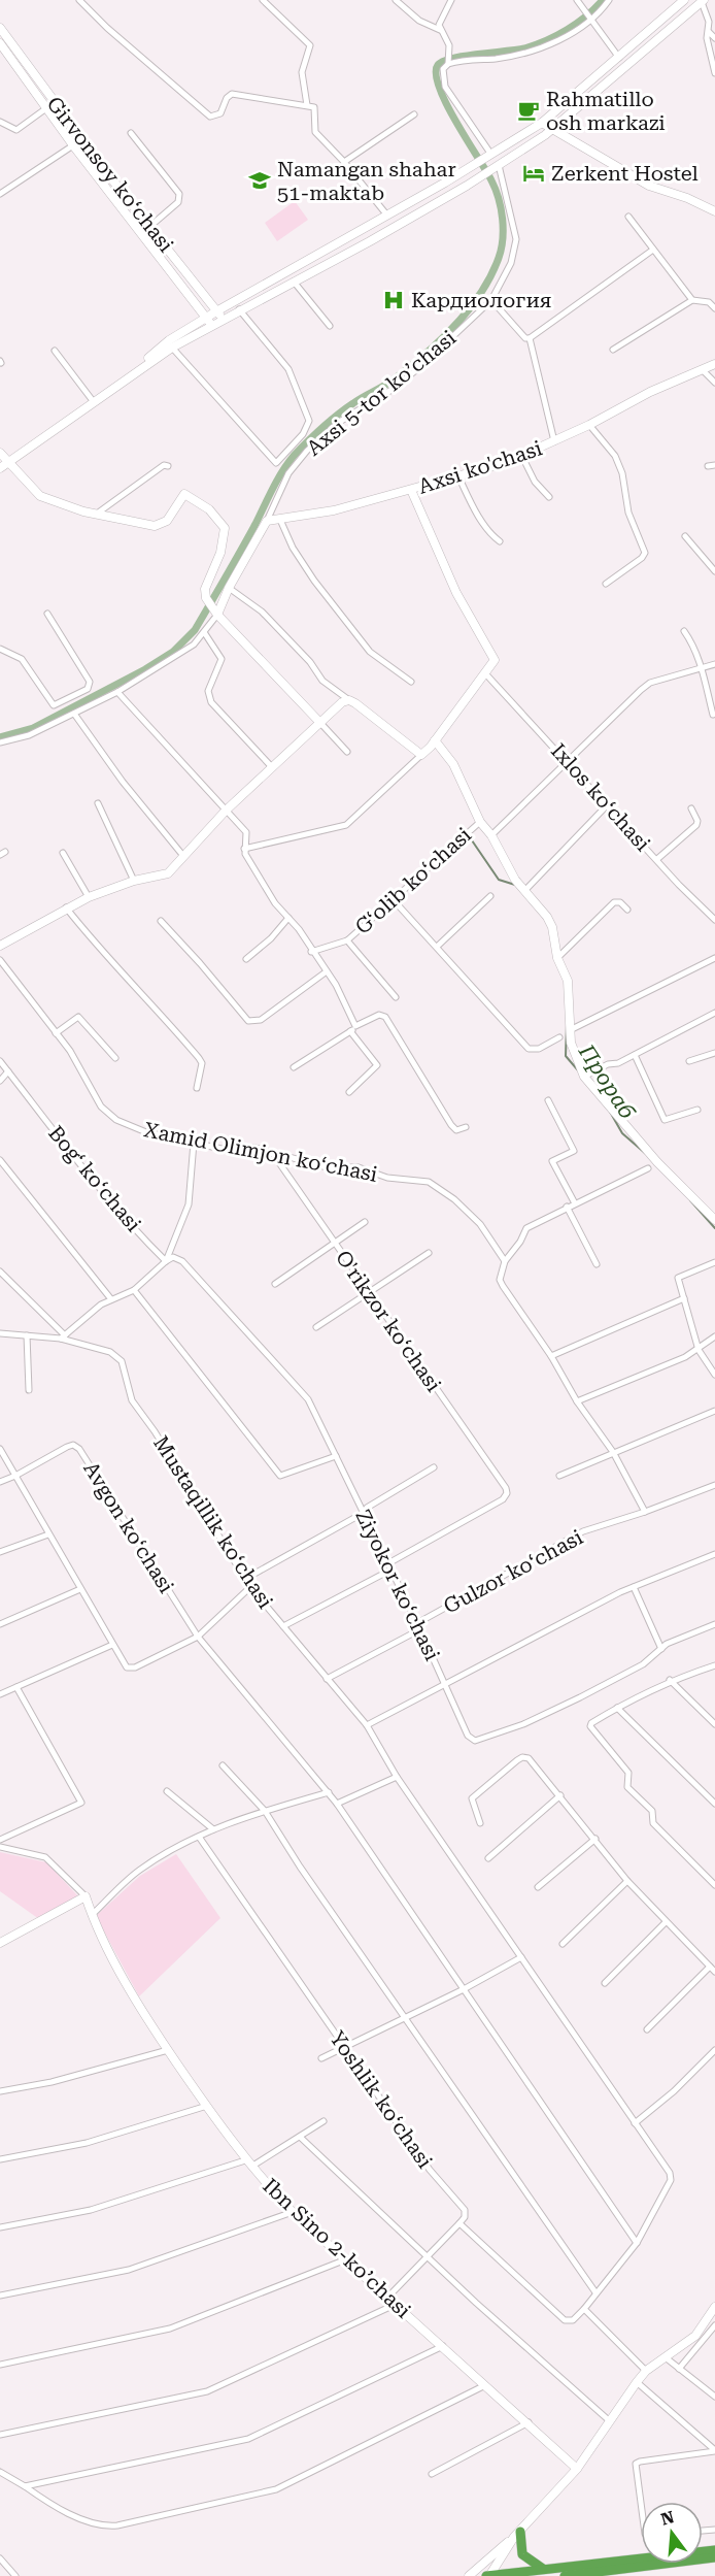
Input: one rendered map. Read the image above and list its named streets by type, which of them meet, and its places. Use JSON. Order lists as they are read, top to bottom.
{
  "streets": {
    "street": [
      "Girvonsoy koʻchasi",
      "Аxsi 5-tor koʼchasi",
      "Axsi ko'chasi",
      "Ixlos koʻchasi",
      "Gʻolib koʻchasi",
      "Xamid Olimjon koʻchasi",
      "Bogʻ koʻchasi",
      "O'rikzor koʻchasi",
      "Mustaqillik koʻchasi",
      "Avgon koʻchasi",
      "Gulzor koʻchasi",
      "Ziyokor koʻchasi",
      "Yoshlik koʻchasi",
      "Ibn Sino 2-koʼchasi"
    ]
  },
  "crossings": [
    ["Аxsi 5-tor koʼchasi", "Axsi ko'chasi"],
    ["Xamid Olimjon koʻchasi", "O'rikzor koʻchasi"],
    ["Bogʻ koʻchasi", "Ziyokor koʻchasi"],
    ["O'rikzor koʻchasi", "Ziyokor koʻchasi"],
    ["Mustaqillik koʻchasi", "Gulzor koʻchasi"],
    ["Gulzor koʻchasi", "Ziyokor koʻchasi"]
  ],
  "water": ["Прораб"],
  "places": {
    "cafe": ["Rahmatillo osh markazi"],
    "hotel": ["Zerkent Hostel"],
    "school or university": ["Namangan shahar 51-maktab"],
    "hospital": ["Кардиология"]
  },
  "north": "top"
}
